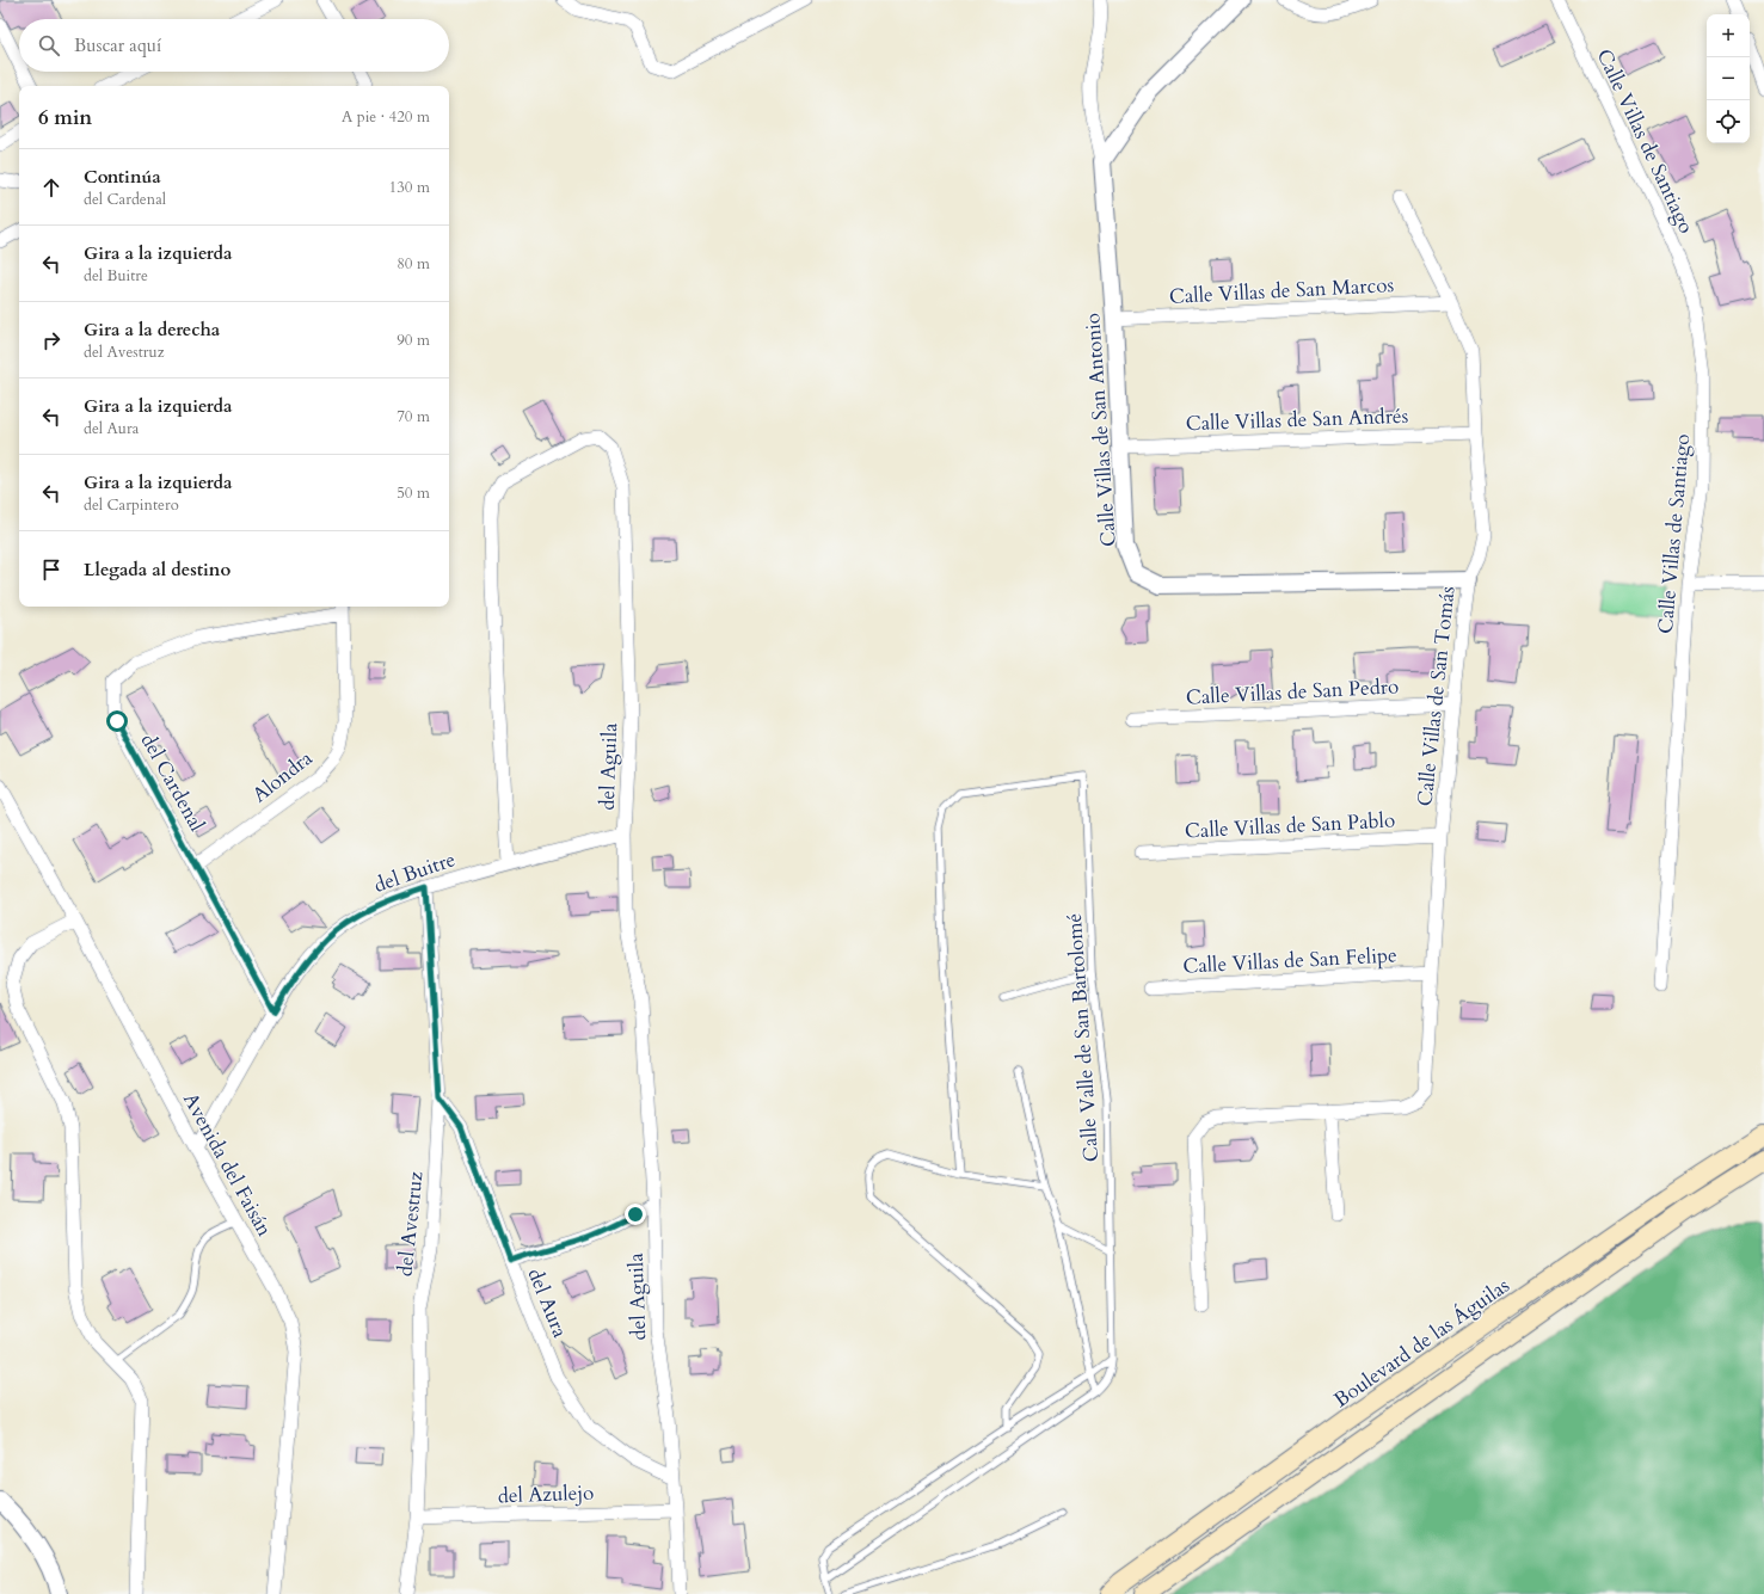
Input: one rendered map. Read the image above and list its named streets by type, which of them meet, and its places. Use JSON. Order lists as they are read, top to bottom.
{
  "streets": {
    "main road": ["Boulevard de las Águilas"],
    "street": [
      "Calle Villas de Santiago",
      "Calle Villas de San Marcos",
      "Calle Villas de San Andrés",
      "Calle Villas de San Antonio",
      "Calle Villas de San Pedro",
      "Calle Villas de San Tomás",
      "del Aguila",
      "Alondra",
      "del Cardenal",
      "Calle Villas de San Pablo",
      "del Buitre",
      "Calle Villas de San Felipe",
      "Avenida del Faisán",
      "del Avestruz",
      "del Aura",
      "del Azulejo"
    ],
    "lane": ["Calle Valle de San Bartolomé"]
  },
  "crossings": [
    ["Calle Villas de San Marcos", "Calle Villas de San Antonio"],
    ["Calle Villas de San Marcos", "Calle Villas de San Tomás"],
    ["Calle Villas de San Andrés", "Calle Villas de San Antonio"],
    ["Calle Villas de San Andrés", "Calle Villas de San Tomás"],
    ["Calle Villas de San Antonio", "Calle Villas de San Tomás"],
    ["Calle Villas de San Pedro", "Calle Villas de San Tomás"],
    ["Calle Villas de San Tomás", "Calle Villas de San Pablo"],
    ["Calle Villas de San Tomás", "Calle Villas de San Felipe"],
    ["del Aguila", "del Buitre"],
    ["del Aguila", "del Aura"],
    ["del Aguila", "del Azulejo"],
    ["Alondra", "del Cardenal"],
    ["del Cardenal", "del Buitre"],
    ["del Buitre", "Avenida del Faisán"],
    ["del Buitre", "del Avestruz"],
    ["del Avestruz", "del Aura"],
    ["del Avestruz", "del Azulejo"]
  ],
  "page": {
    "map_buttons": ["+", "−"],
    "search": "Buscar aquí",
    "heading": ["6 min", "A pie · 420 m"],
    "list": [
      ["Continúa", "del Cardenal", "130 m"],
      ["Gira a la izquierda", "del Buitre", "80 m"],
      ["Gira a la derecha", "del Avestruz", "90 m"],
      ["Gira a la izquierda", "del Aura", "70 m"],
      ["Gira a la izquierda", "del Carpintero", "50 m"],
      "Llegada al destino"
    ]
  }
}
